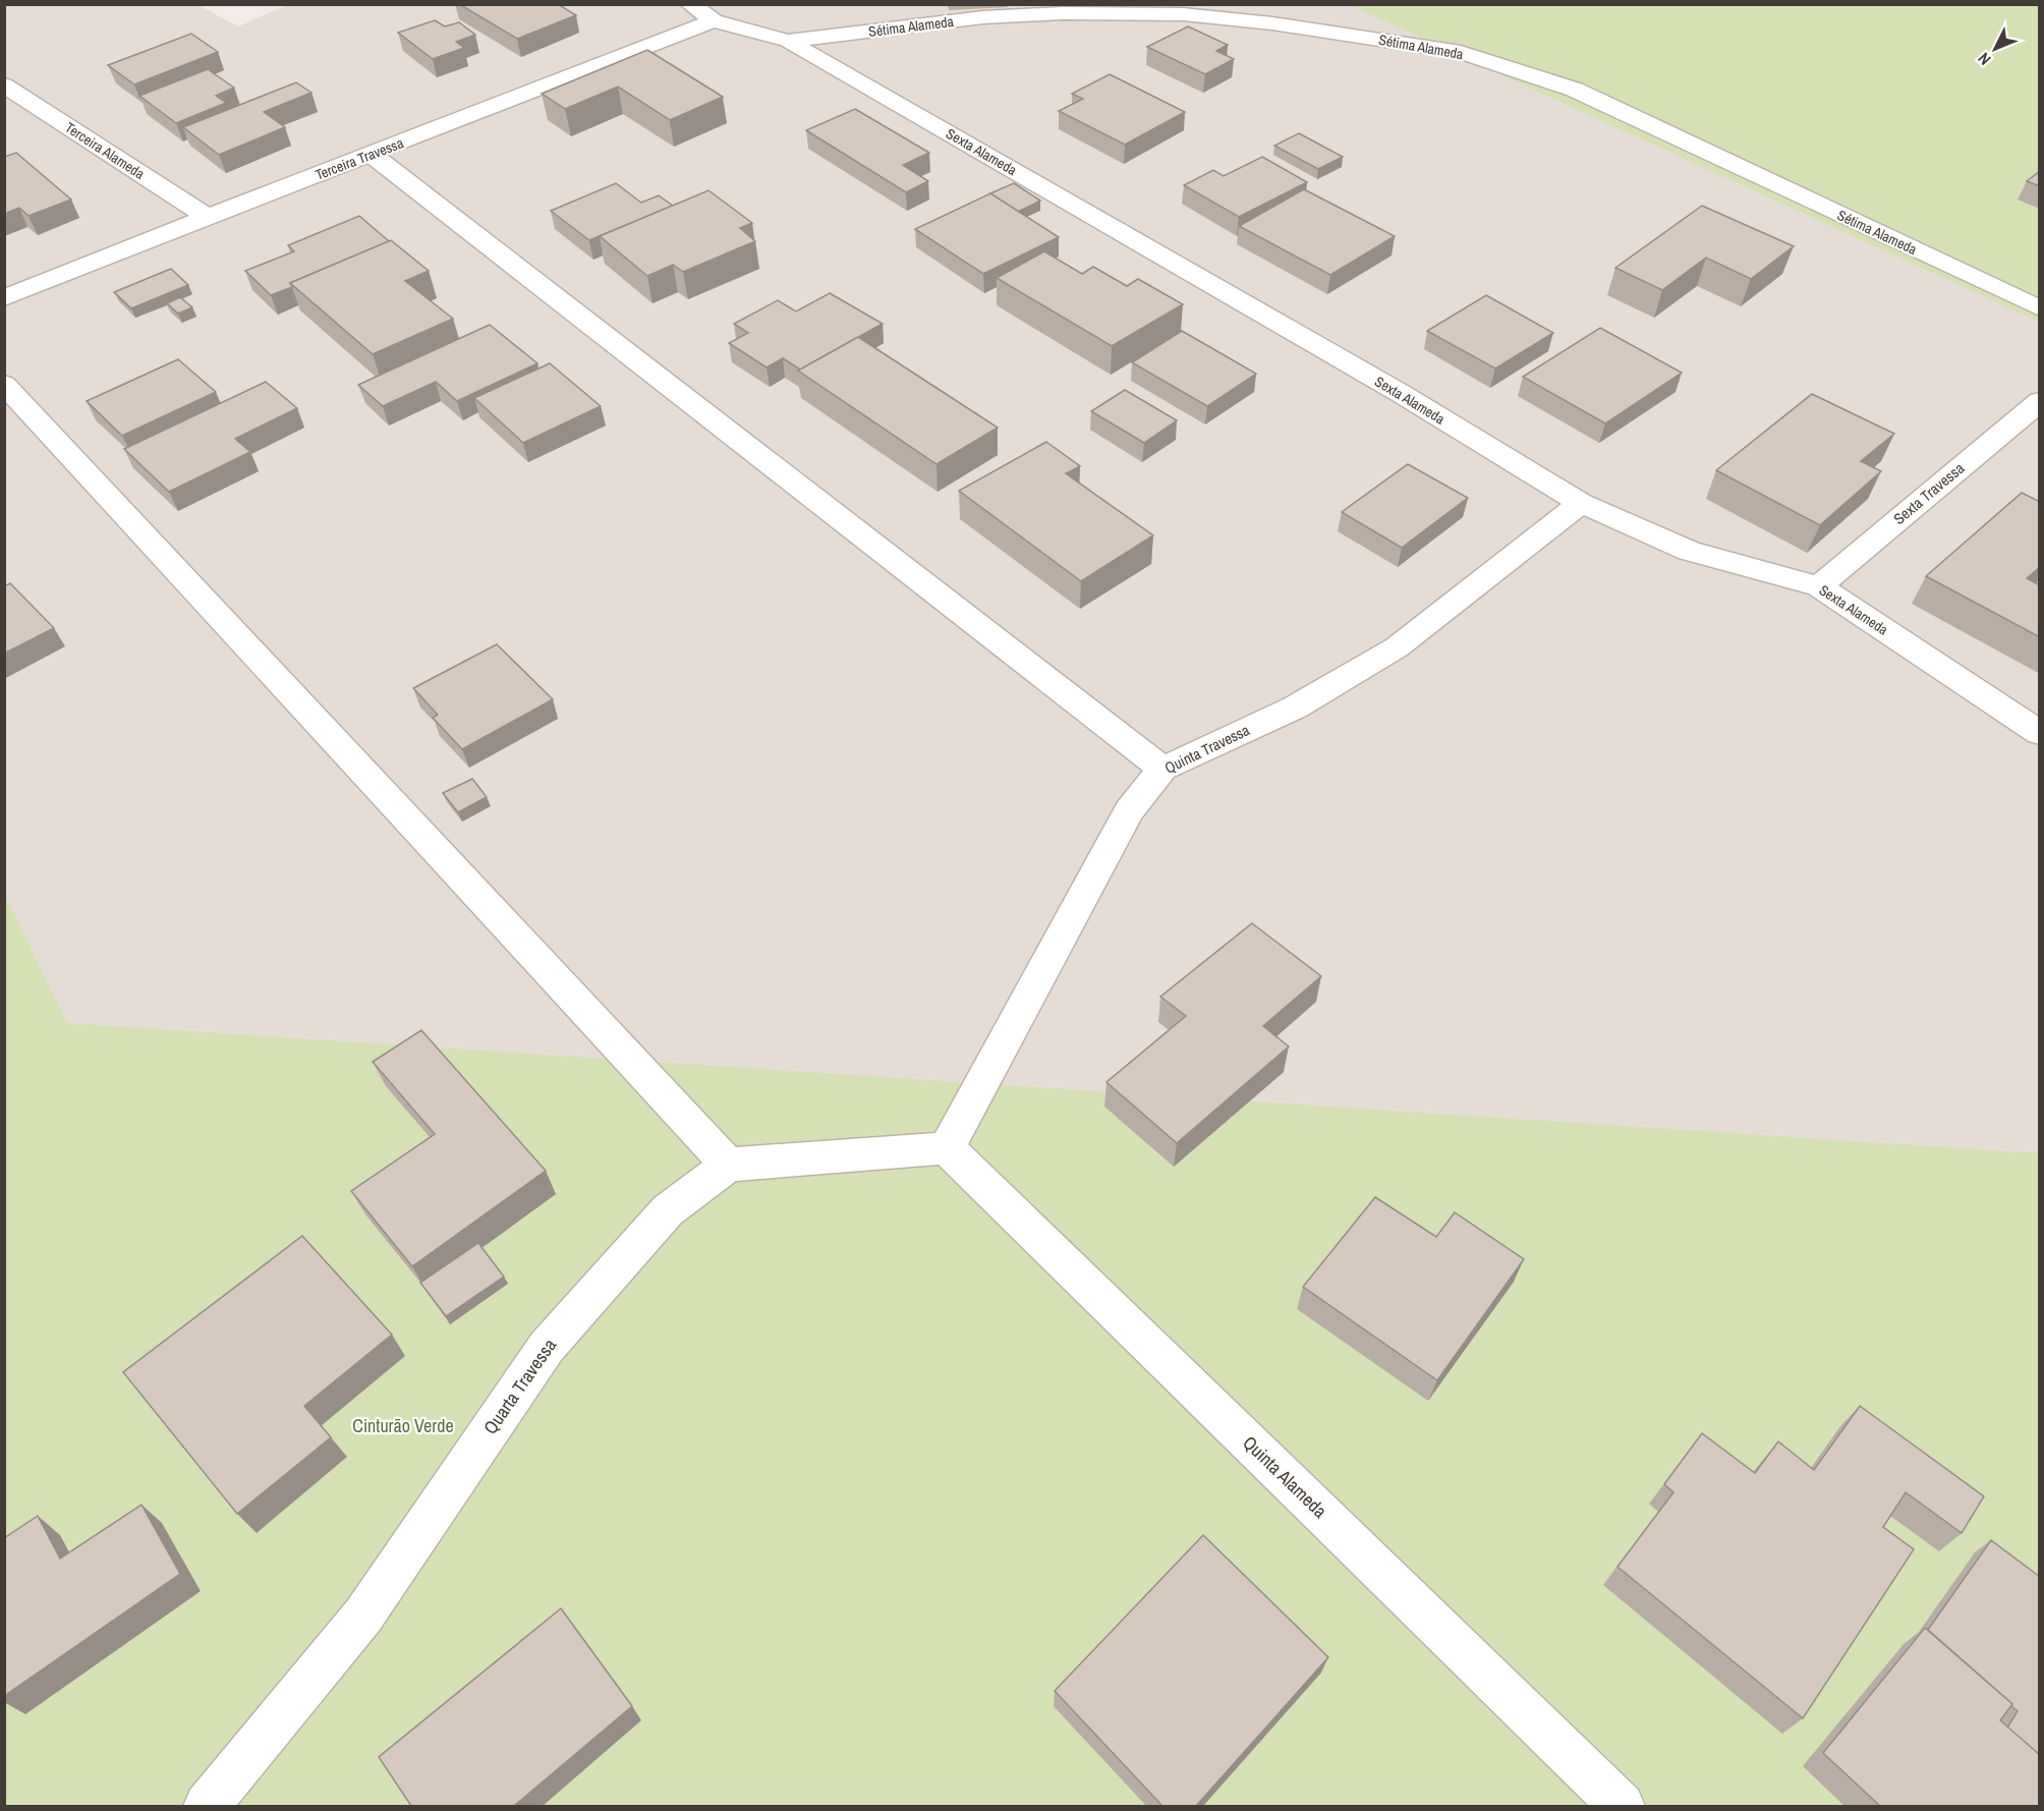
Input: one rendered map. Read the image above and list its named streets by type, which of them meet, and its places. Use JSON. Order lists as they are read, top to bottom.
{
  "streets": {
    "street": [
      "Sétima Alameda",
      "Terceira Alameda",
      "Sexta Alameda",
      "Terceira Travessa",
      "Sexta Travessa",
      "Quinta Travessa",
      "Quarta Travessa",
      "Quinta Alameda"
    ]
  },
  "crossings": [
    ["Sétima Alameda", "Sexta Alameda"],
    ["Terceira Alameda", "Terceira Travessa"],
    ["Sexta Alameda", "Sexta Travessa"],
    ["Sexta Alameda", "Quinta Travessa"],
    ["Quinta Travessa", "Quinta Alameda"]
  ],
  "parks": ["Cinturão Verde"],
  "north": "bottom left"
}
